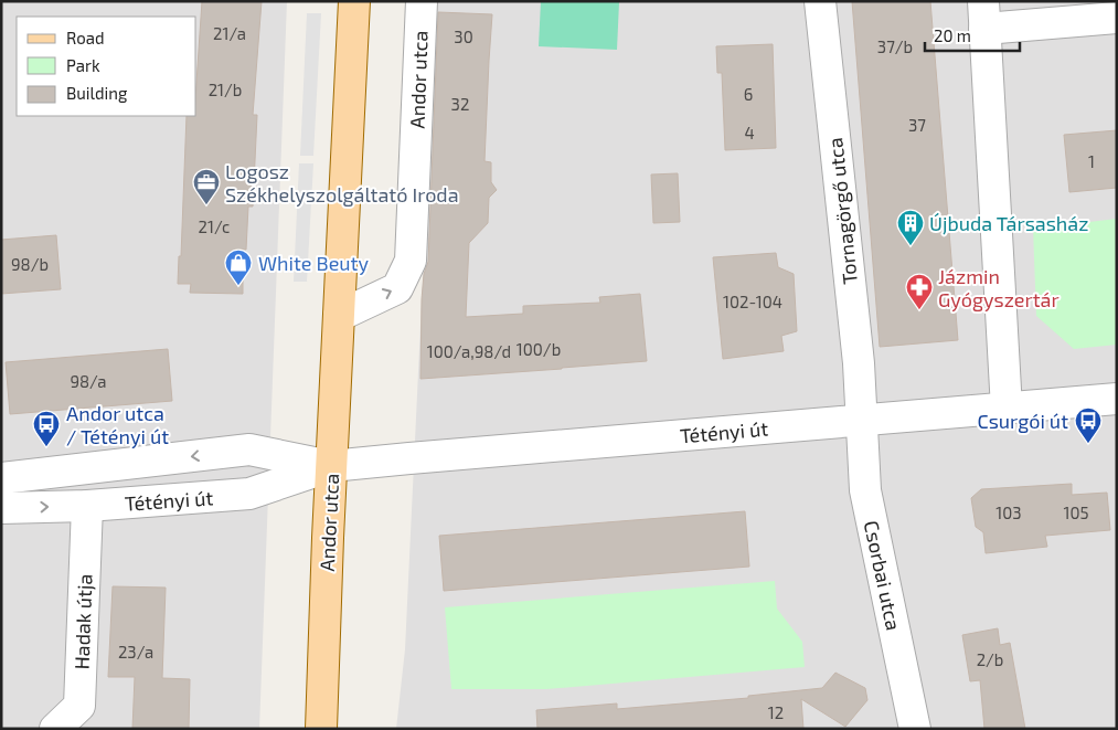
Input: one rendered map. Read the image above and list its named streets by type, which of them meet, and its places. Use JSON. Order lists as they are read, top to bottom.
{
  "streets": {
    "main road": ["Andor utca"],
    "street": [
      "Tornagörgő utca",
      "Tétényi út",
      "Csorbai utca",
      "Hadak útja"
    ]
  },
  "crossings": [
    ["Andor utca", "Tétényi út"],
    ["Tornagörgő utca", "Tétényi út"],
    ["Tornagörgő utca", "Csorbai utca"],
    ["Tétényi út", "Csorbai utca"],
    ["Tétényi út", "Hadak útja"]
  ],
  "places": {
    "office": ["Logosz Székhelyszolgáltató Iroda"],
    "building": ["Újbuda Társasház"],
    "shop": ["White Beuty"],
    "pharmacy": ["Jázmin Gyógyszertár"],
    "bus stop": ["Csurgói út", "Andor utca / Tétényi út"]
  },
  "house_numbers": [
    "21/a",
    "30",
    "37/b",
    "21/b",
    "6",
    "32",
    "37",
    "4",
    "1",
    "21/c",
    "98/b",
    "102-104",
    "100/b",
    "100/a,98/d",
    "98/a",
    "103",
    "105",
    "23/a",
    "2/b",
    "12"
  ],
  "legend": ["Road", "Park", "Building"],
  "scale_bar": "20 m"
}
